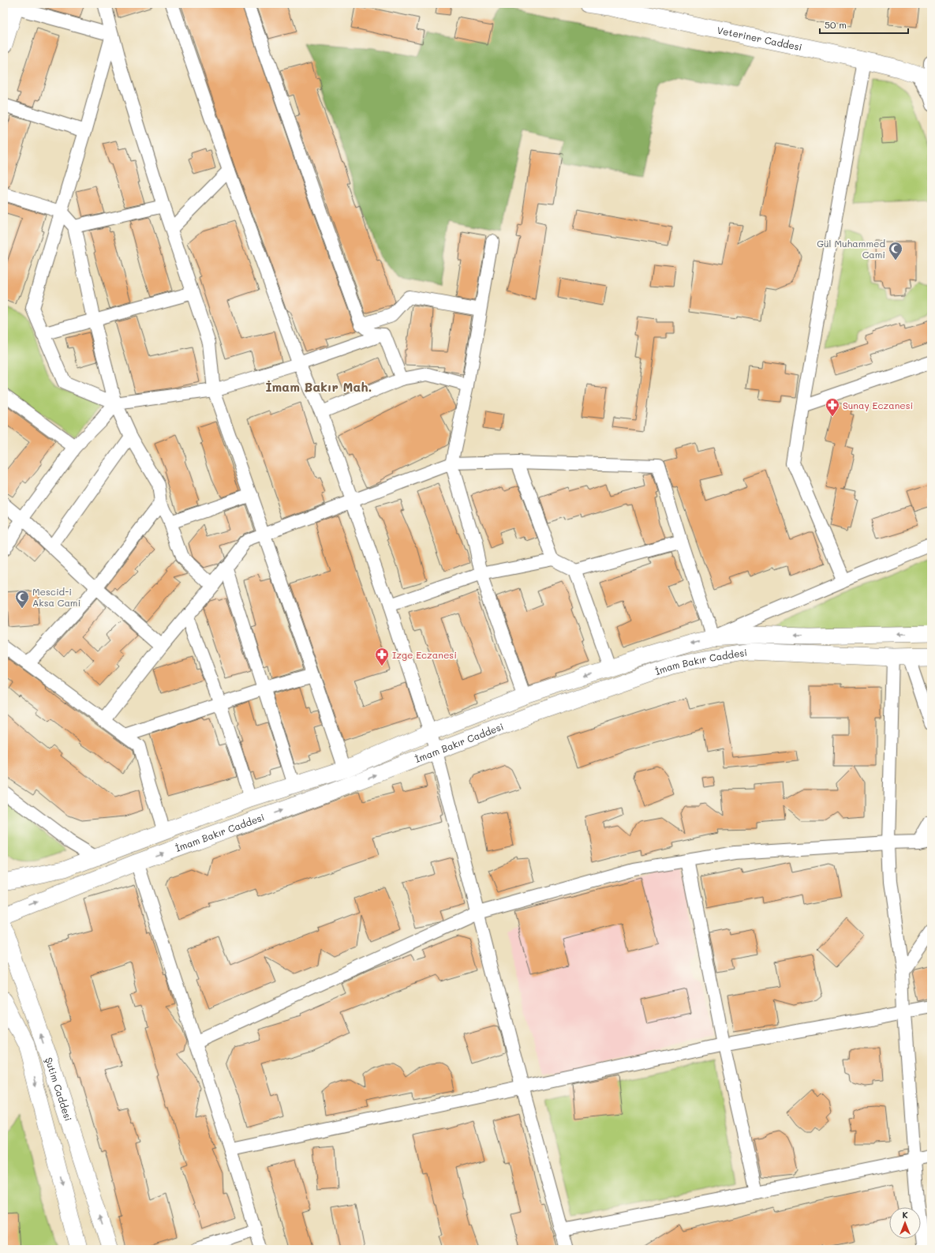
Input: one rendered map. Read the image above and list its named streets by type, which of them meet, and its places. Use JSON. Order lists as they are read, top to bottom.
{
  "streets": {
    "main road": ["Veteriner Caddesi", "İmam Bakır Caddesi", "Şutim Caddesi"]
  },
  "districts": ["İmam Bakır Mah."],
  "places": {
    "mosque": ["Gül Muhammed Cami", "Mescid-i Aksa Cami"],
    "pharmacy": ["Sunay Eczanesi", "Izge Eczanesi"]
  },
  "scale_bar": "50 m",
  "north": "top"
}
